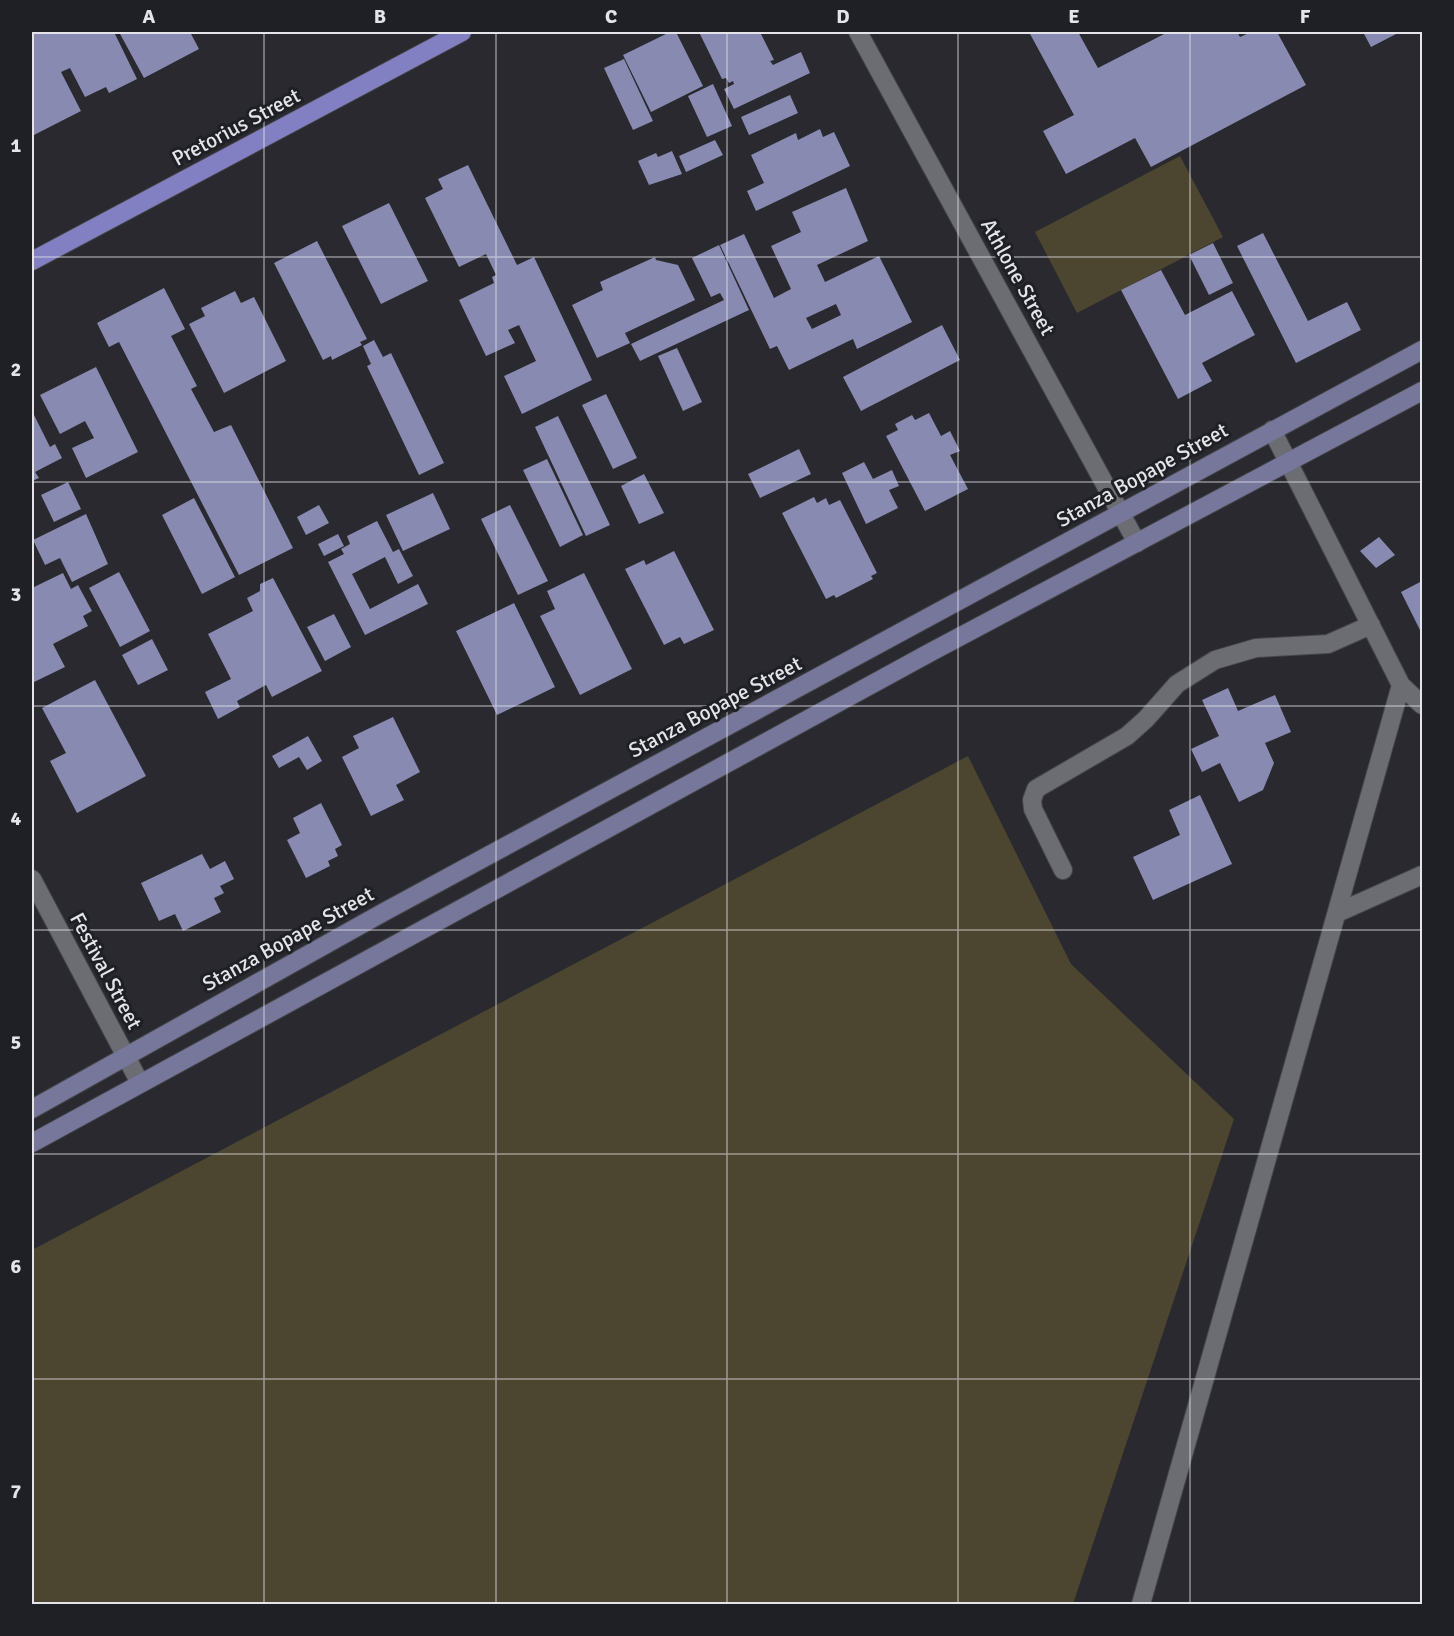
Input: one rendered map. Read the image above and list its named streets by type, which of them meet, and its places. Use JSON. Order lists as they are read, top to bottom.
{
  "streets": {
    "main road": ["Pretorius Street", "Stanza Bopape Street"],
    "street": ["Athlone Street", "Festival Street"]
  },
  "crossings": [
    ["Athlone Street", "Stanza Bopape Street"],
    ["Stanza Bopape Street", "Festival Street"]
  ],
  "grid": {
    "columns": [
      "A",
      "B",
      "C",
      "D",
      "E",
      "F"
    ],
    "rows": [
      "1",
      "2",
      "3",
      "4",
      "5",
      "6",
      "7"
    ]
  }
}
